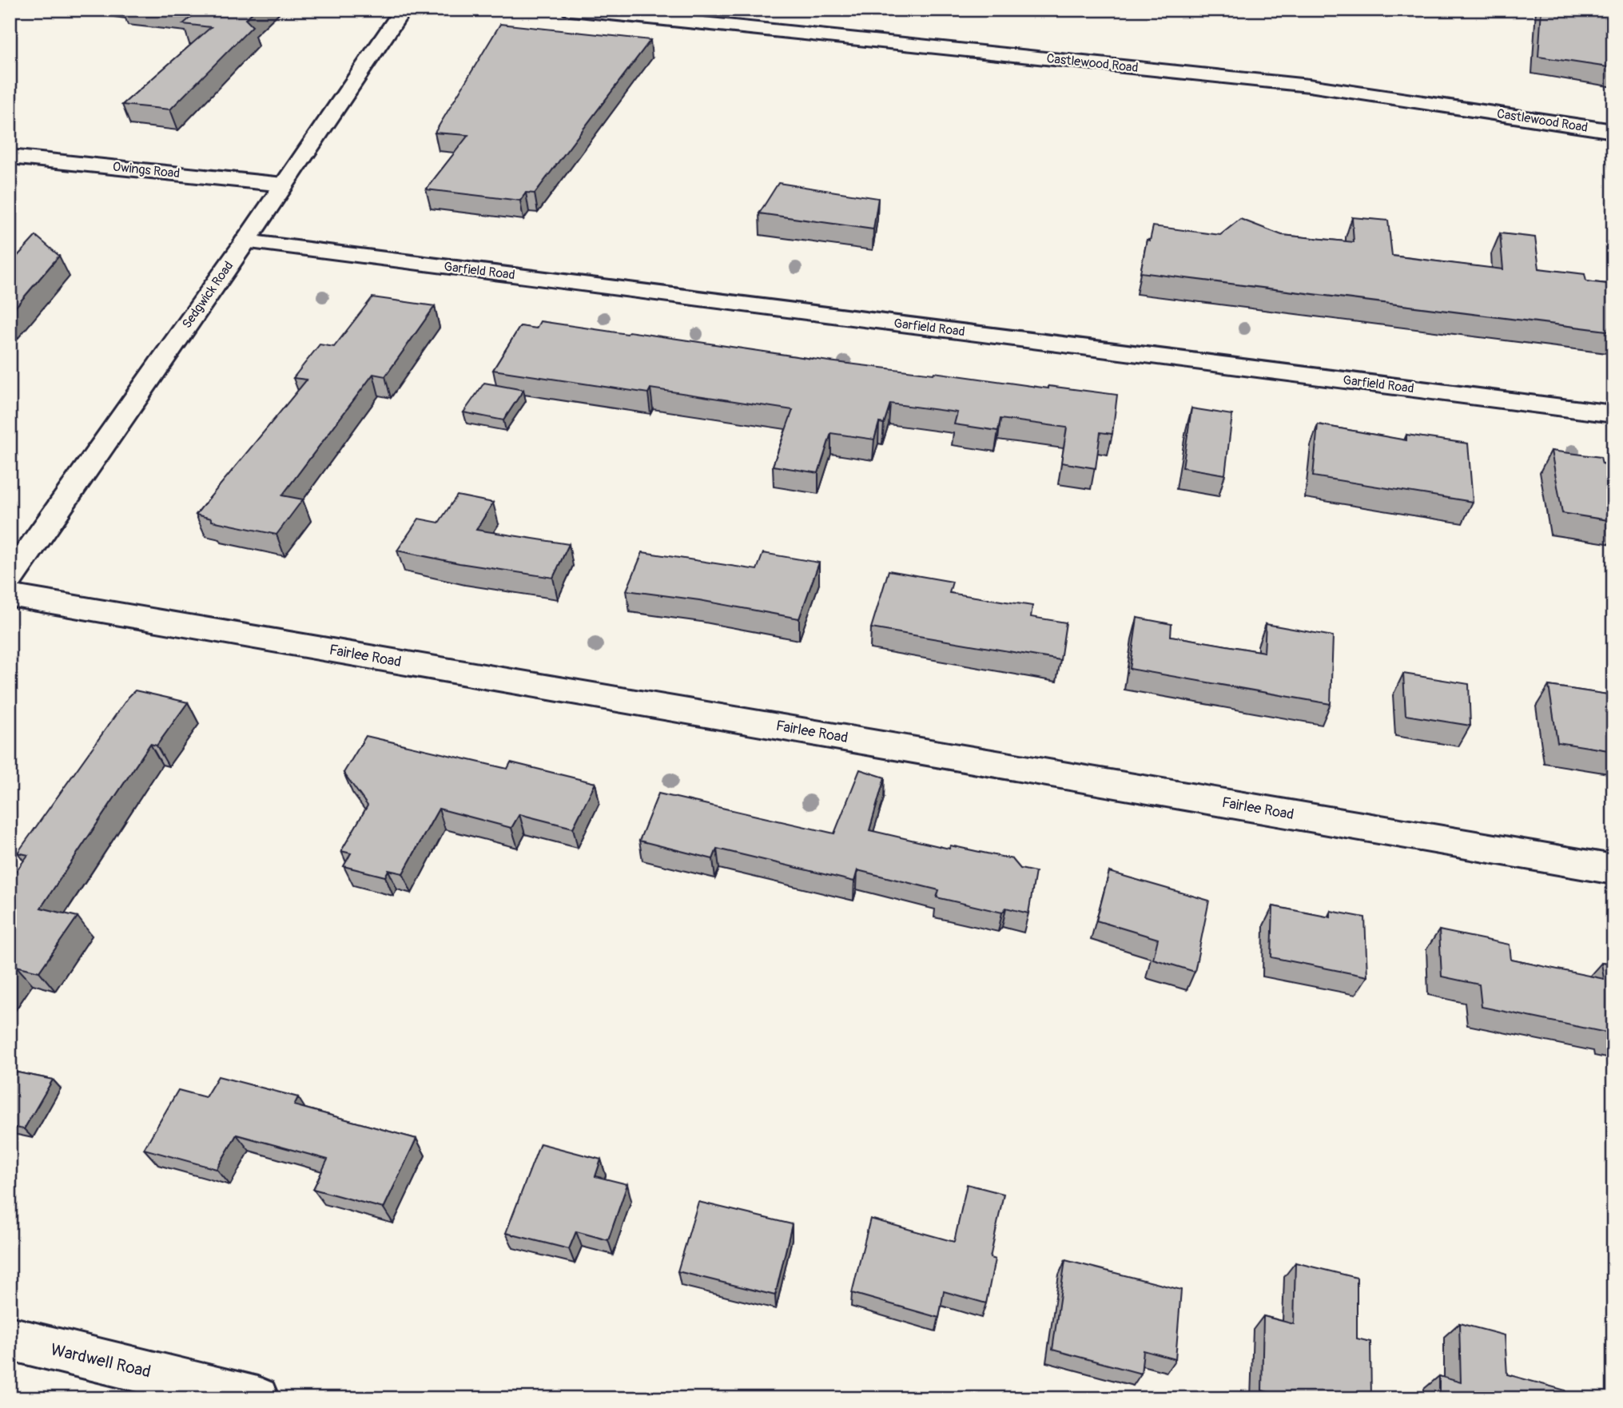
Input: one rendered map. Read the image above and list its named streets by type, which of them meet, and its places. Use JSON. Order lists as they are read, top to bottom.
{
  "streets": {
    "street": [
      "Castlewood Road",
      "Owings Road",
      "Garfield Road",
      "Sedgwick Road",
      "Fairlee Road",
      "Wardwell Road"
    ]
  },
  "crossings": [
    ["Owings Road", "Sedgwick Road"],
    ["Garfield Road", "Sedgwick Road"]
  ]
}
